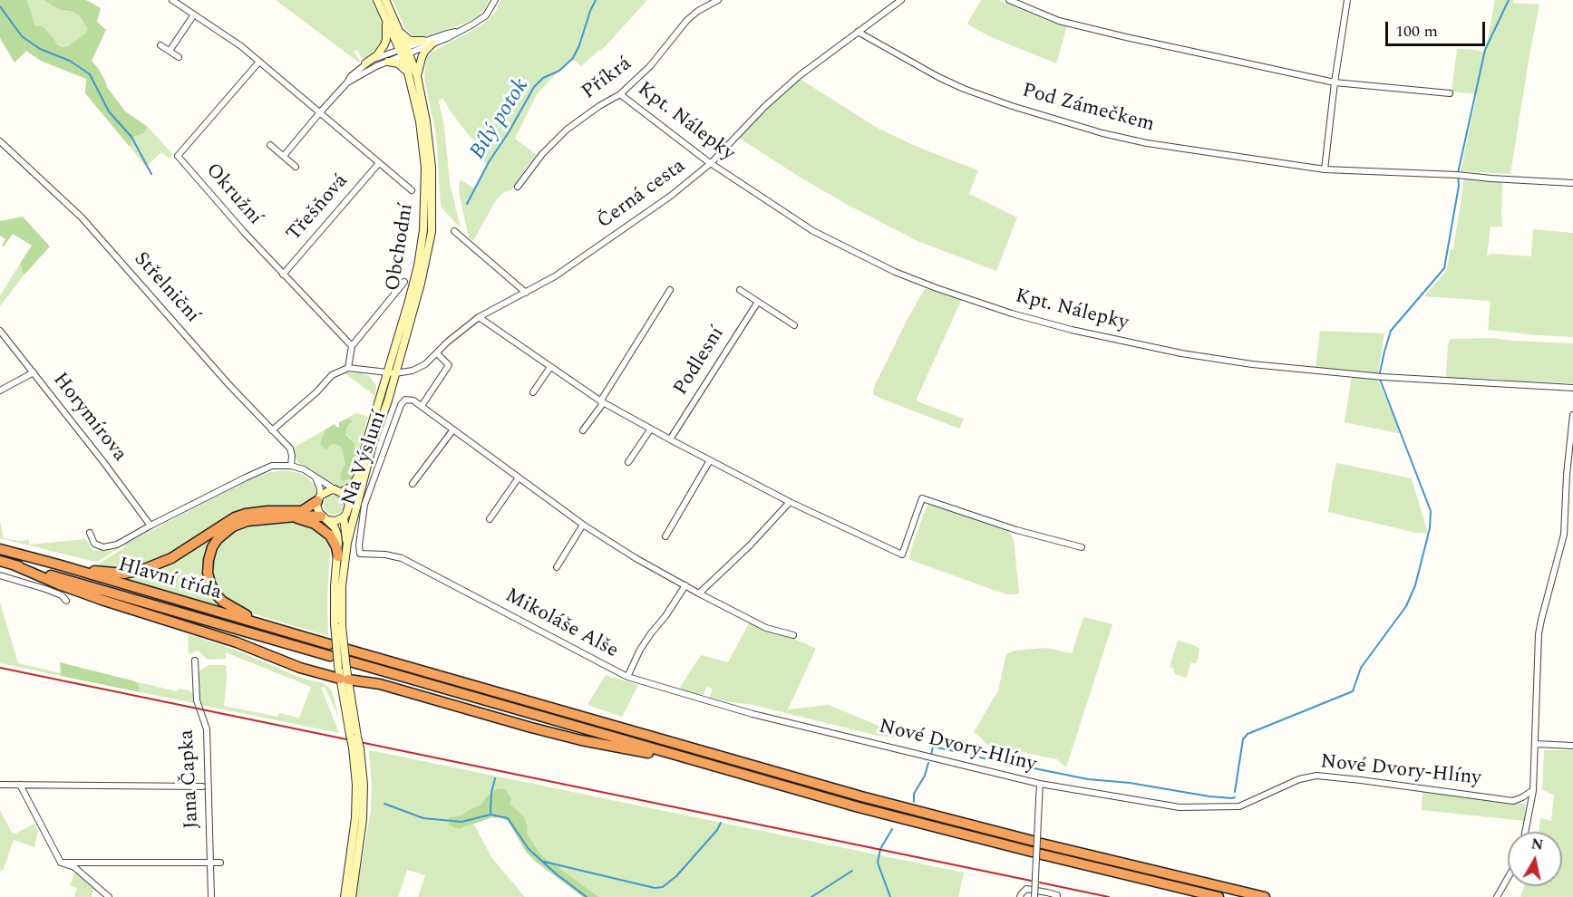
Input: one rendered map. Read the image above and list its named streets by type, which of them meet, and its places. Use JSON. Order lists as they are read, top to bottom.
{
  "streets": {
    "highway": ["Hlavní třída"],
    "main road": ["Obchodní"],
    "street": [
      "Příkrá",
      "Pod Zámečkem",
      "Kpt. Nálepky",
      "Okružní",
      "Černá cesta",
      "Třešňová",
      "Střelniční",
      "Podlesní",
      "Horymírova",
      "Na Výsluní",
      "Mikoláše Alše",
      "Nové Dvory-Hlíny",
      "Jana Čapka"
    ]
  },
  "crossings": [
    ["Příkrá", "Kpt. Nálepky"],
    ["Pod Zámečkem", "Černá cesta"],
    ["Kpt. Nálepky", "Černá cesta"],
    ["Okružní", "Třešňová"],
    ["Černá cesta", "Obchodní"],
    ["Na Výsluní", "Mikoláše Alše"],
    ["Mikoláše Alše", "Nové Dvory-Hlíny"]
  ],
  "water": ["Bílý potok"],
  "scale_bar": "100 m",
  "north": "top"
}
